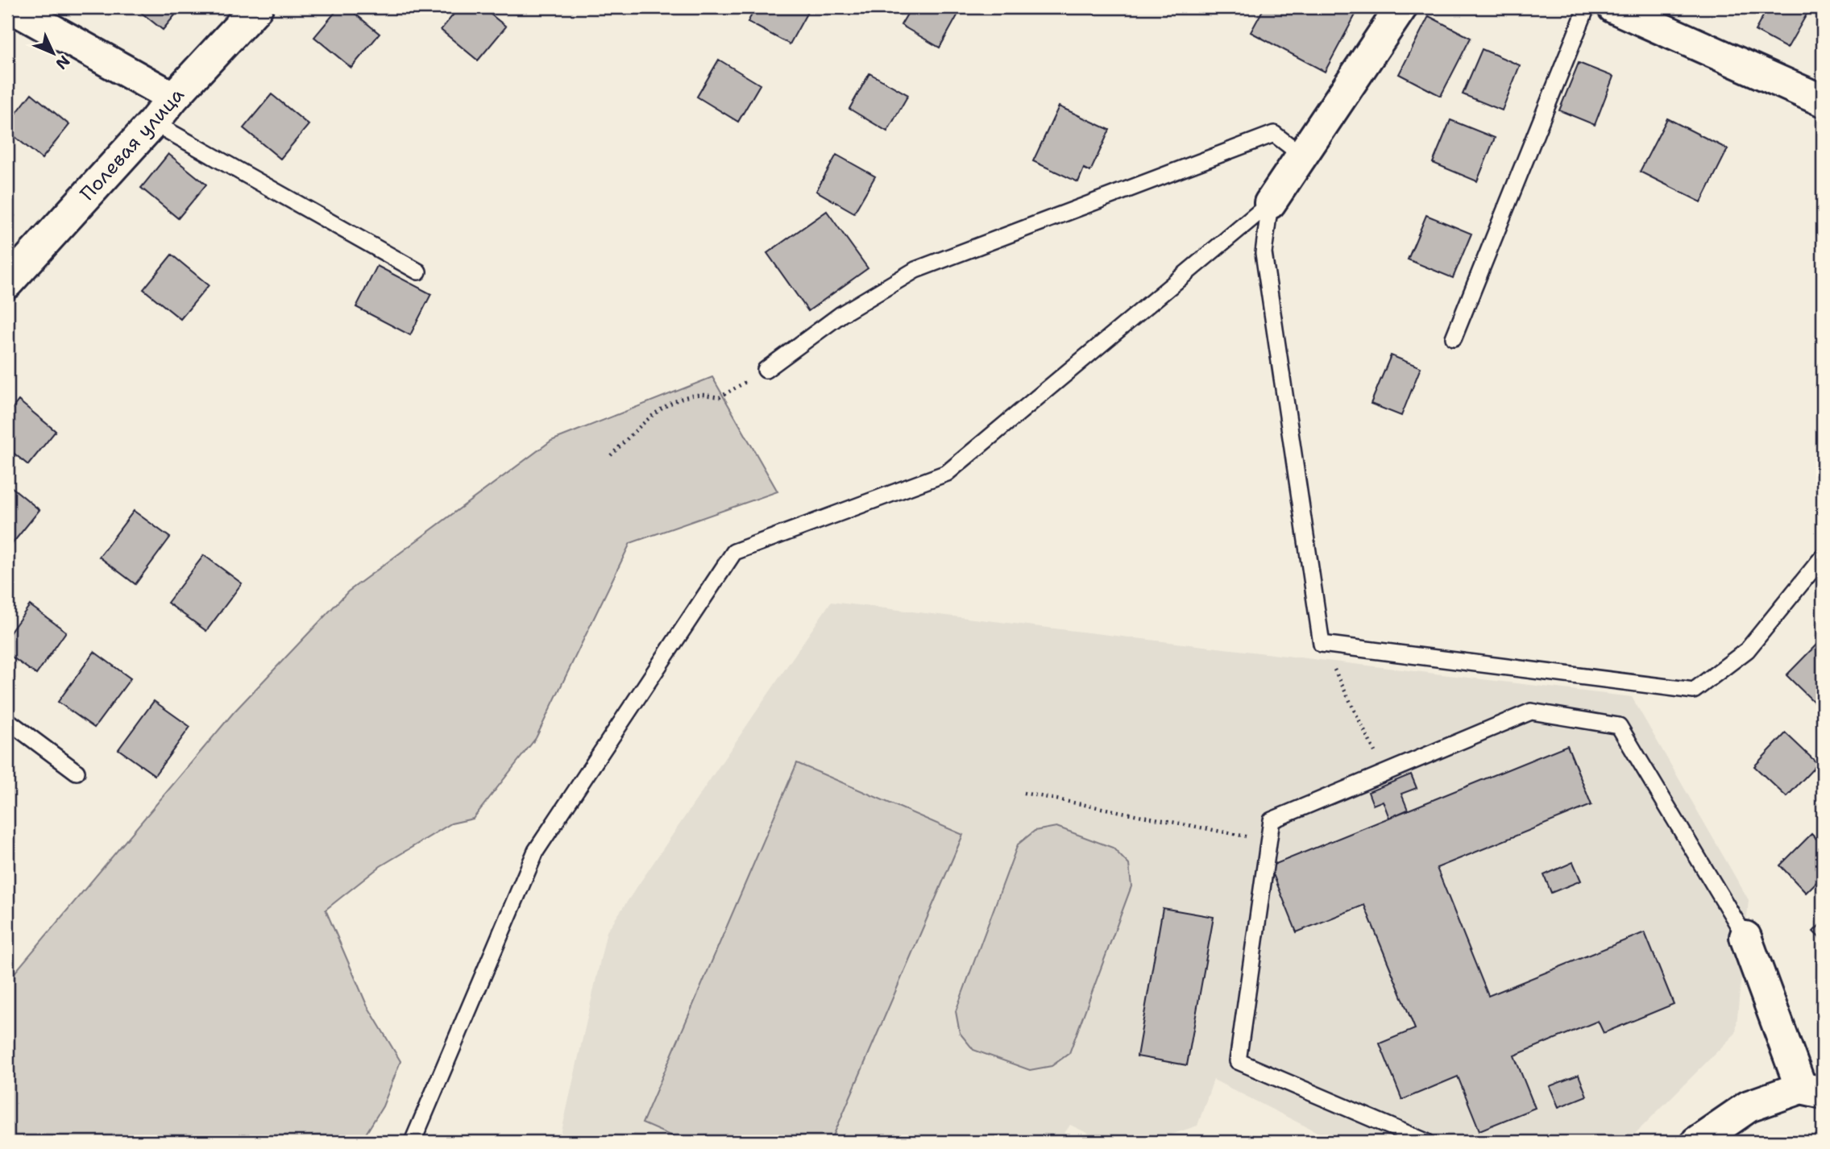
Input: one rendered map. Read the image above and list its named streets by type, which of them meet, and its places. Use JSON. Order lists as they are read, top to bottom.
{
  "streets": {
    "street": ["Полевая улица"]
  },
  "north": "bottom right"
}
